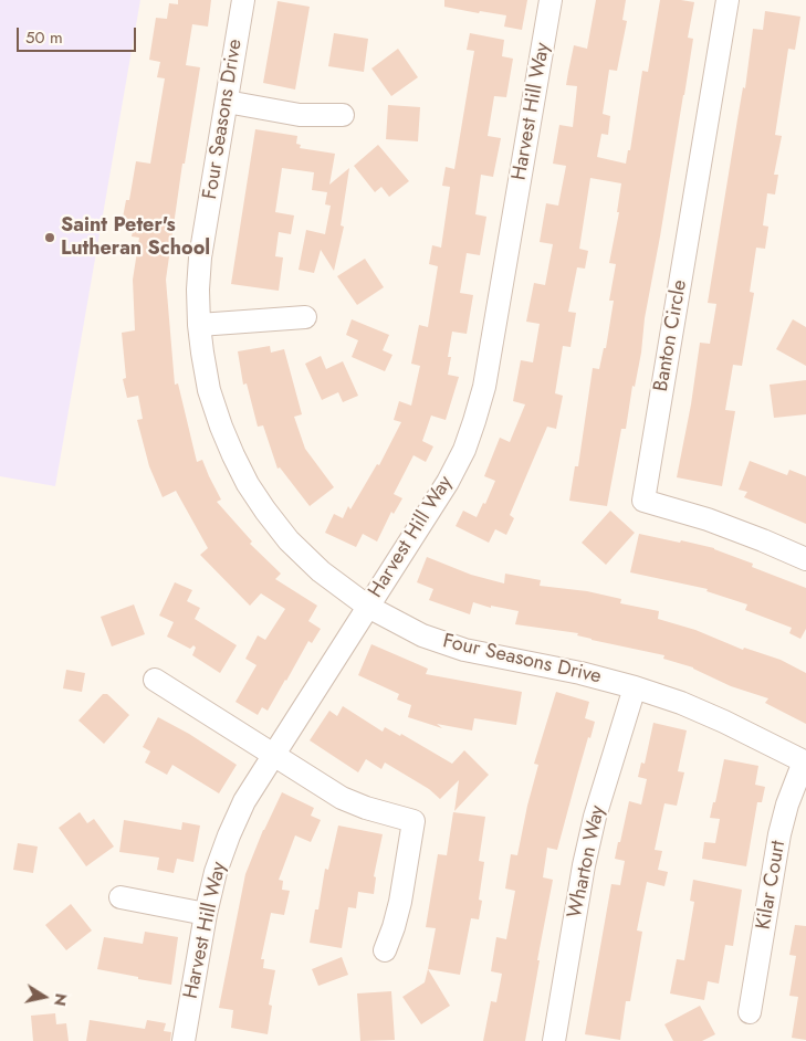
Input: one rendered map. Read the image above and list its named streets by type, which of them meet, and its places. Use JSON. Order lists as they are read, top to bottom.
{
  "streets": {
    "street": [
      "Harvest Hill Way",
      "Four Seasons Drive",
      "Banton Circle",
      "Wharton Way",
      "Kilar Court"
    ]
  },
  "crossings": [
    ["Harvest Hill Way", "Four Seasons Drive"],
    ["Four Seasons Drive", "Wharton Way"],
    ["Four Seasons Drive", "Kilar Court"]
  ],
  "places": ["Saint Peter's Lutheran School"],
  "scale_bar": "50 m",
  "north": "right"
}
